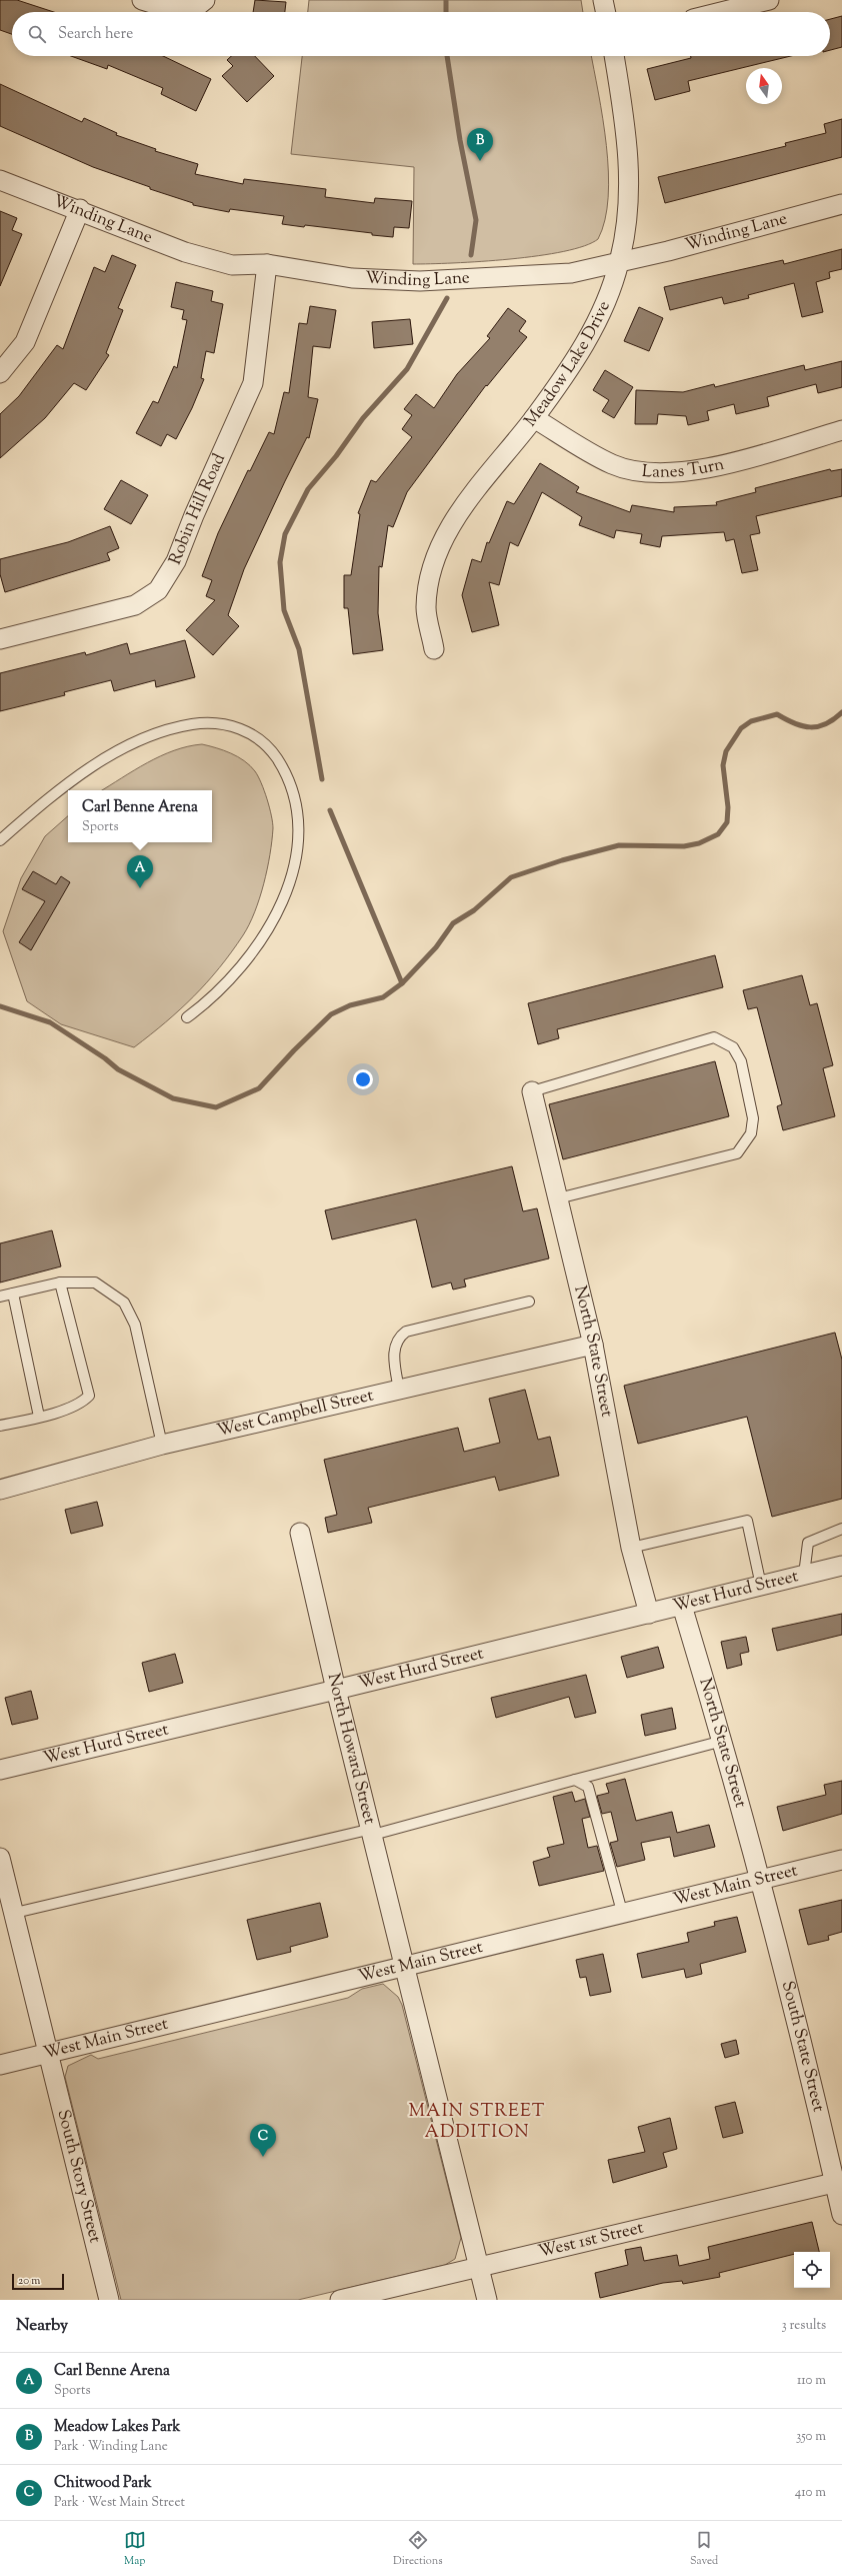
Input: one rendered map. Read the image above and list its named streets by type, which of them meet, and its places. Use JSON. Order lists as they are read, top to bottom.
{
  "streets": {
    "street": [
      "Winding Lane",
      "Meadow Lake Drive",
      "Lanes Turn",
      "Robin Hill Road",
      "North State Street",
      "West Campbell Street",
      "West Hurd Street",
      "North Howard Street",
      "West Main Street",
      "South State Street",
      "South Story Street",
      "West 1st Street"
    ]
  },
  "crossings": [
    ["Winding Lane", "Meadow Lake Drive"],
    ["Winding Lane", "Robin Hill Road"],
    ["Meadow Lake Drive", "Lanes Turn"],
    ["North State Street", "West Campbell Street"],
    ["North State Street", "West Hurd Street"],
    ["North State Street", "West Main Street"],
    ["North State Street", "South State Street"],
    ["West Hurd Street", "North Howard Street"],
    ["North Howard Street", "West Main Street"],
    ["North Howard Street", "West 1st Street"],
    ["West Main Street", "South State Street"],
    ["West Main Street", "South Story Street"],
    ["South State Street", "West 1st Street"]
  ],
  "districts": ["MAIN STREET ADDITION"],
  "scale_bar": "20 m",
  "north": "top",
  "page": {
    "search": "Search here",
    "pins": ["B", "A", "C"],
    "popup": ["Carl Benne Arena", "Sports"],
    "scale": "20 m",
    "heading": ["Nearby", "3 results"],
    "list": [
      {
        "mark": "A",
        "name": "Carl Benne Arena",
        "note": "Sports",
        "value": "110 m"
      },
      {
        "mark": "B",
        "name": "Meadow Lakes Park",
        "note": "Park · Winding Lane",
        "value": "350 m"
      },
      {
        "mark": "C",
        "name": "Chitwood Park",
        "note": "Park · West Main Street",
        "value": "410 m"
      }
    ],
    "nav": ["Map", "Directions", "Saved"]
  }
}
